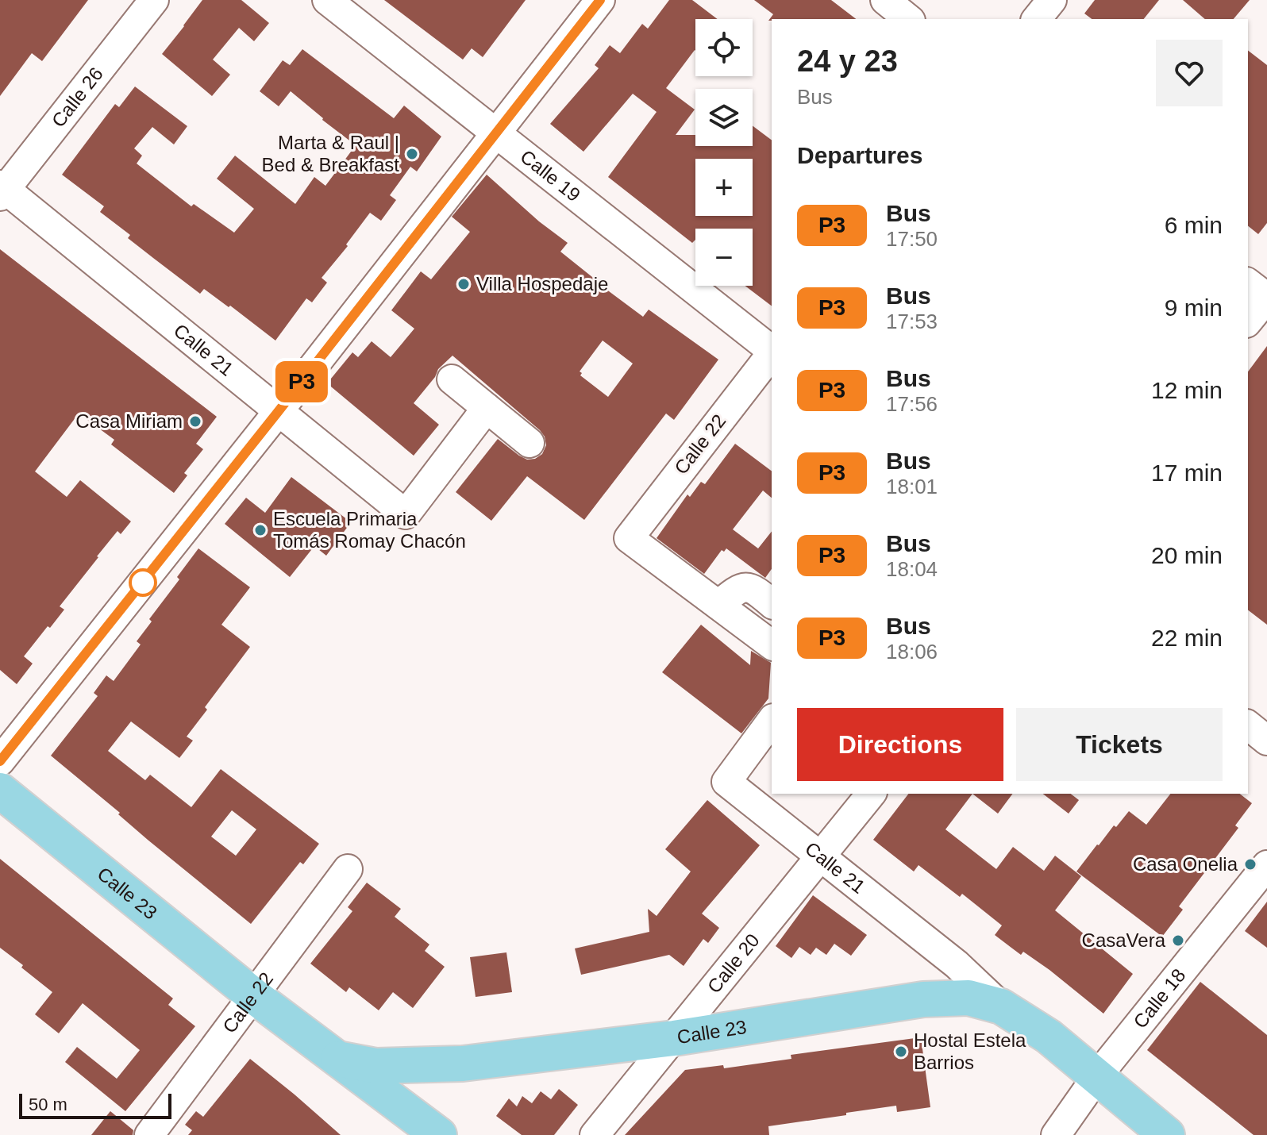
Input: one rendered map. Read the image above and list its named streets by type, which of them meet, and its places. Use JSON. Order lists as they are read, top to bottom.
{
  "streets": {
    "main road": ["Calle 23"],
    "street": [
      "Calle 26",
      "Calle 19",
      "Calle 21",
      "Calle 22",
      "Calle 20",
      "Calle 18"
    ]
  },
  "crossings": [
    ["Calle 26", "Calle 21"],
    ["Calle 21", "Calle 23"],
    ["Calle 21", "Calle 20"],
    ["Calle 22", "Calle 23"],
    ["Calle 23", "Calle 20"],
    ["Calle 23", "Calle 18"]
  ],
  "places": [
    "Marta & Raul | Bed & Breakfast",
    "Villa Hospedaje",
    "Casa Miriam",
    "Escuela Primaria Tomás Romay Chacón",
    "Casa Onelia",
    "CasaVera",
    "Hostal Estela Barrios"
  ],
  "lines": ["bus line P3"],
  "scale_bar": "50 m",
  "page": {
    "on_map": "P3",
    "map_buttons": ["+", "−"],
    "heading": [
      ["24 y 23", "Bus"],
      "Departures"
    ],
    "list": [
      {
        "mark": "P3",
        "name": "Bus",
        "note": "17:50",
        "value": "6 min"
      },
      {
        "mark": "P3",
        "name": "Bus",
        "note": "17:53",
        "value": "9 min"
      },
      {
        "mark": "P3",
        "name": "Bus",
        "note": "17:56",
        "value": "12 min"
      },
      {
        "mark": "P3",
        "name": "Bus",
        "note": "18:01",
        "value": "17 min"
      },
      {
        "mark": "P3",
        "name": "Bus",
        "note": "18:04",
        "value": "20 min"
      },
      {
        "mark": "P3",
        "name": "Bus",
        "note": "18:06",
        "value": "22 min"
      }
    ],
    "buttons": ["Directions", "Tickets"],
    "scale": "50 m"
  }
}
